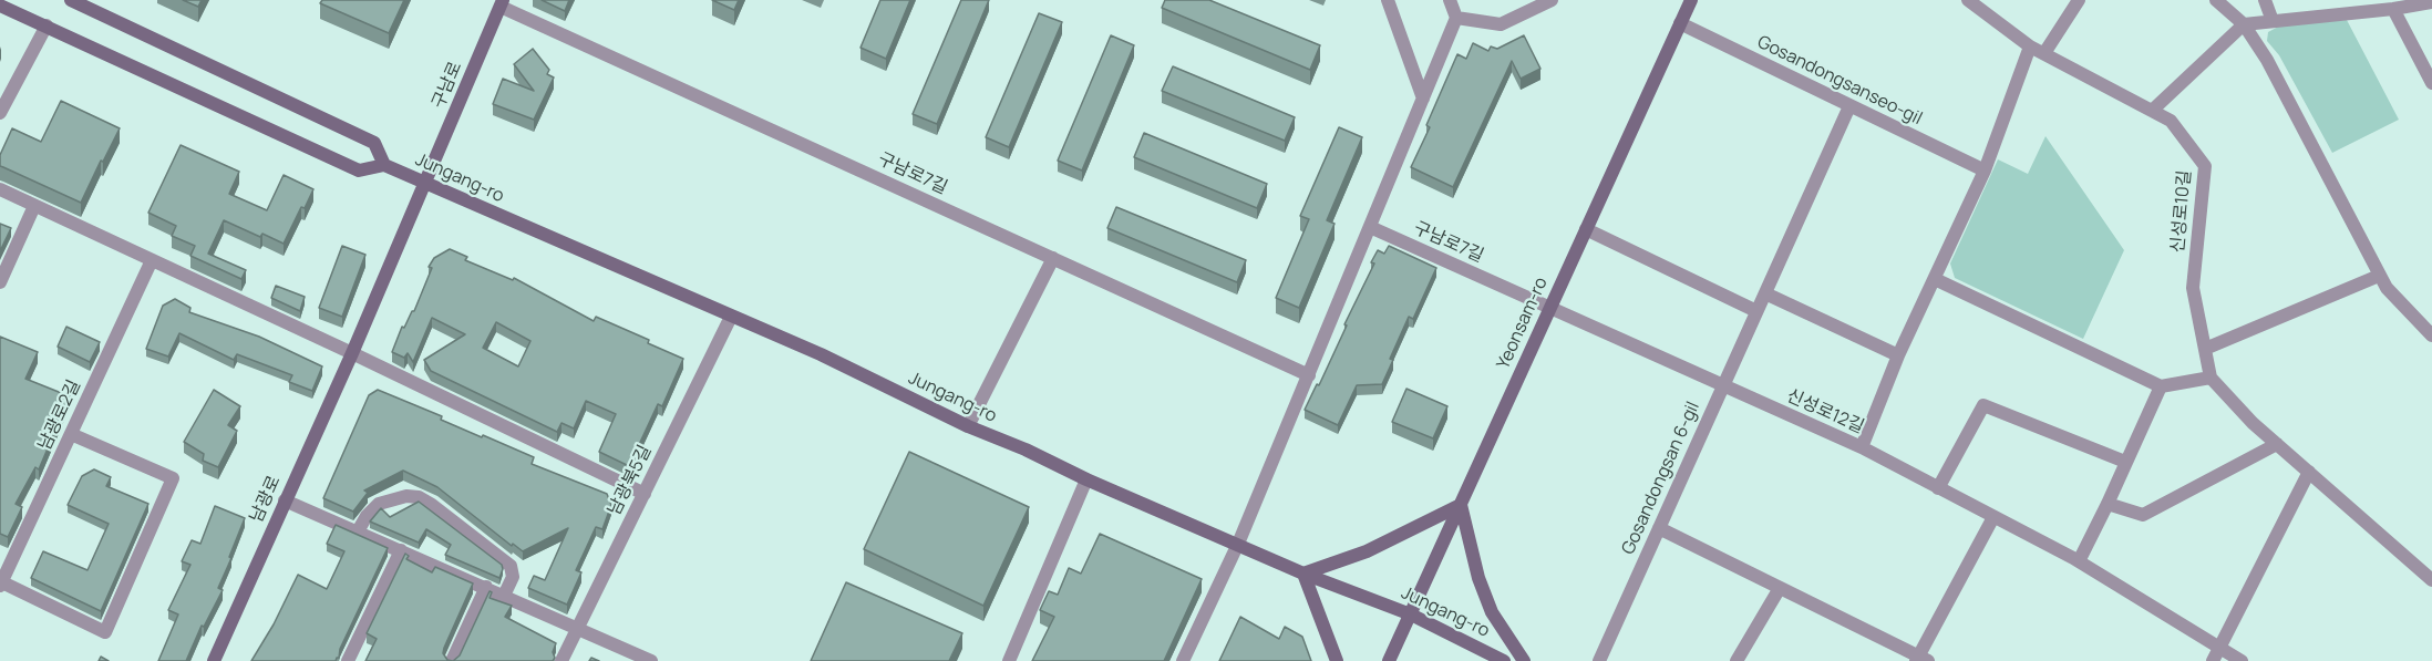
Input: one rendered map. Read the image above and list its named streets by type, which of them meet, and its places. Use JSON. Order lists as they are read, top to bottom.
{
  "streets": {
    "main road": [
      "구남로",
      "Jungang-ro",
      "Yeonsam-ro",
      "남광로"
    ],
    "street": [
      "Gosandongsanseo-gil",
      "구남로7길",
      "신성로10길",
      "신성로12길",
      "남광로2길",
      "Gosandongsan 6-gil",
      "남광북5길"
    ]
  },
  "crossings": [
    ["Gosandongsanseo-gil", "Yeonsam-ro"],
    ["Gosandongsanseo-gil", "Gosandongsan 6-gil"],
    ["구남로", "구남로7길"],
    ["구남로", "Jungang-ro"],
    ["구남로", "남광로"],
    ["구남로7길", "Yeonsam-ro"],
    ["구남로7길", "신성로12길"],
    ["Jungang-ro", "Yeonsam-ro"],
    ["Jungang-ro", "남광북5길"],
    ["Jungang-ro", "남광로"],
    ["Yeonsam-ro", "신성로12길"],
    ["신성로12길", "Gosandongsan 6-gil"]
  ]
}
